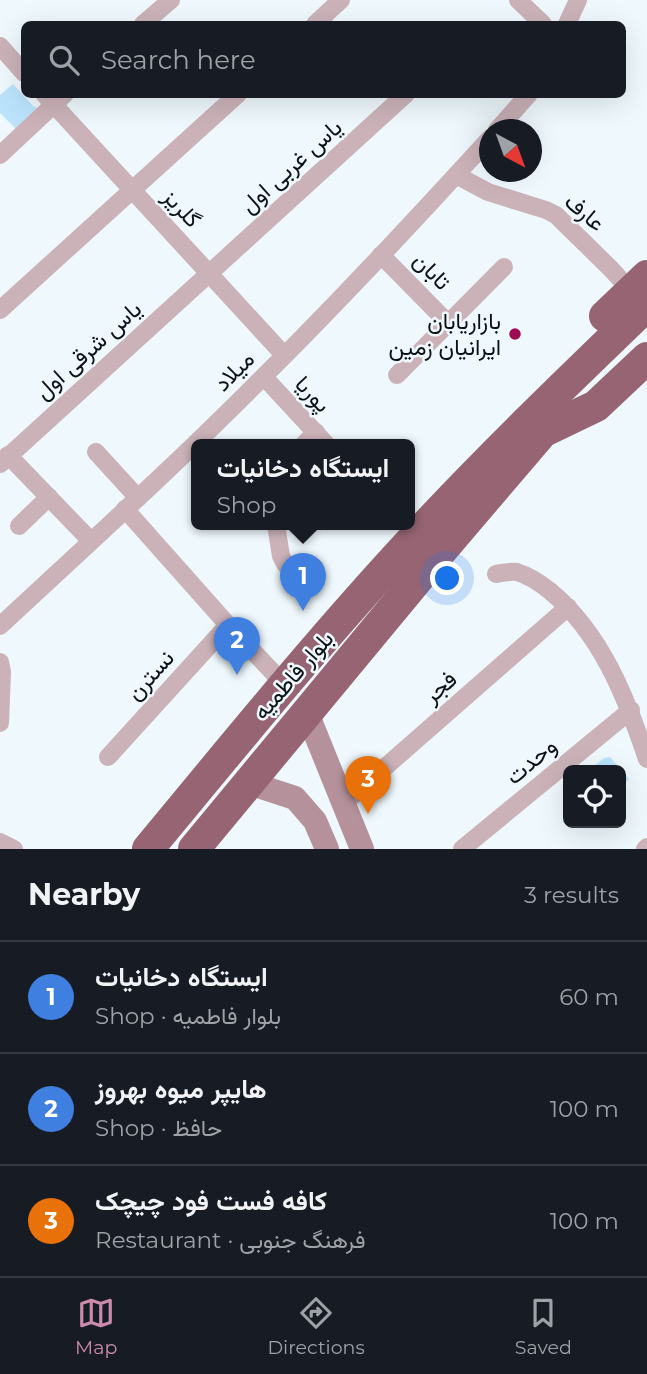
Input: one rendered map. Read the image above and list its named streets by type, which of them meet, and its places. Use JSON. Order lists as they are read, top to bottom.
{
  "streets": {
    "highway": ["بلوار فاطمیه"],
    "street": [
      "یاس غربی اول",
      "گلریز",
      "عارف",
      "تابان",
      "یاس شرقی اول",
      "میلاد",
      "پوریا",
      "نسترن",
      "فجر",
      "وحدت"
    ]
  },
  "crossings": [
    ["یاس غربی اول", "گلریز"],
    ["یاس غربی اول", "یاس شرقی اول"],
    ["گلریز", "یاس شرقی اول"],
    ["گلریز", "میلاد"],
    ["عارف", "میلاد"],
    ["تابان", "میلاد"],
    ["میلاد", "پوریا"]
  ],
  "places": ["بازاریابان ایرانیان زمین"],
  "north": "bottom right",
  "page": {
    "search": "Search here",
    "popup": ["ایستگاه دخانیات", "Shop"],
    "pins": ["1", "2", "3"],
    "heading": ["Nearby", "3 results"],
    "list": [
      {
        "mark": "1",
        "name": "ایستگاه دخانیات",
        "note": "Shop · بلوار فاطمیه",
        "value": "60 m"
      },
      {
        "mark": "2",
        "name": "هایپر میوه بهروز",
        "note": "Shop · حافظ",
        "value": "100 m"
      },
      {
        "mark": "3",
        "name": "کافه فست فود چیچک",
        "note": "Restaurant · فرهنگ جنوبی",
        "value": "100 m"
      }
    ],
    "nav": ["Map", "Directions", "Saved"]
  }
}
